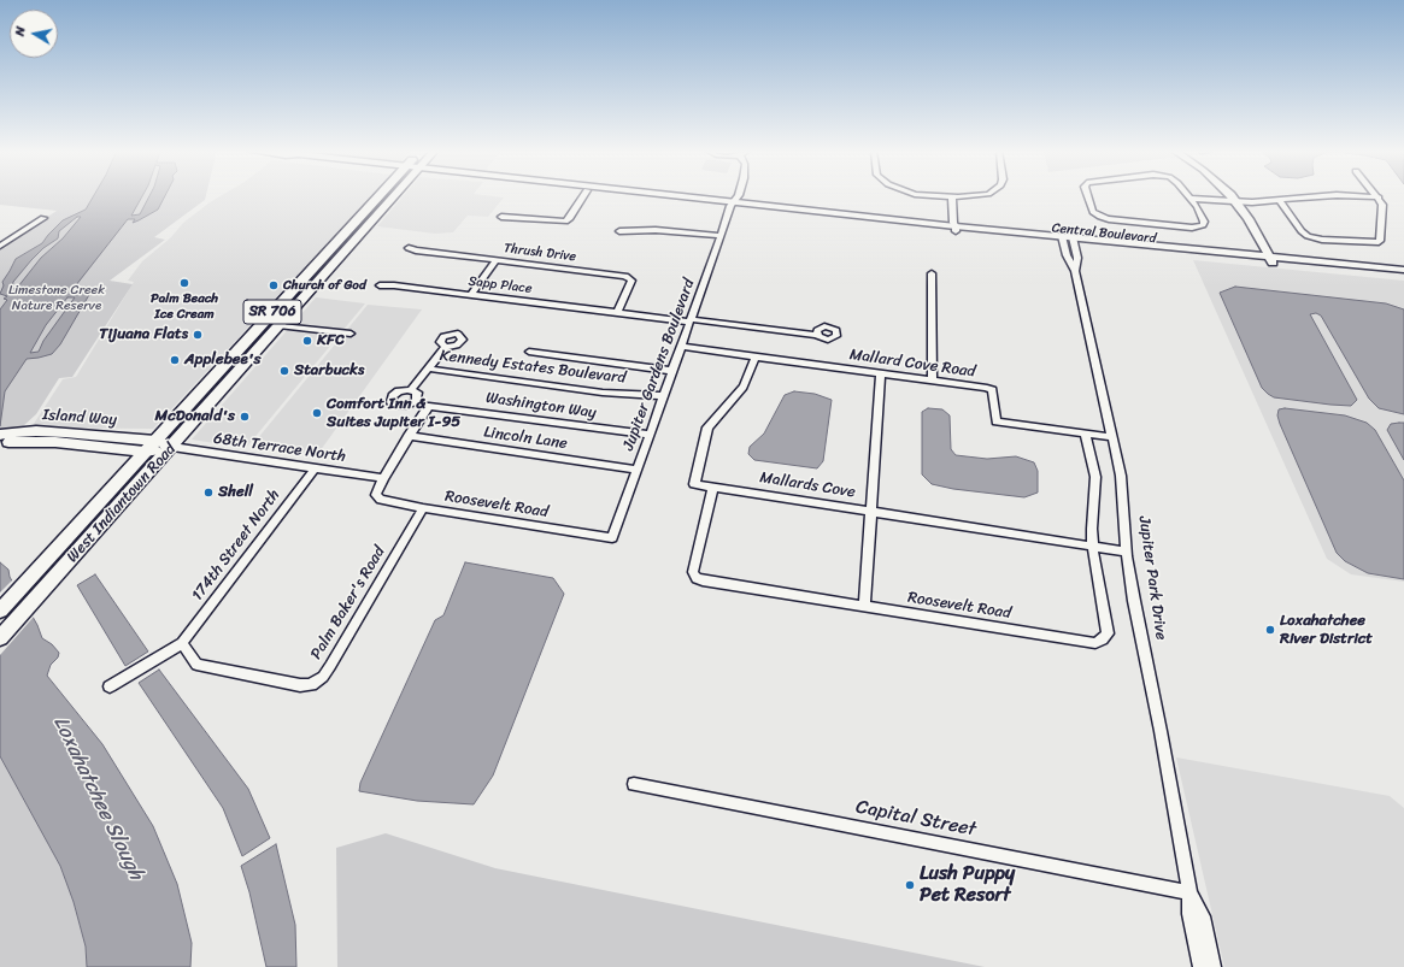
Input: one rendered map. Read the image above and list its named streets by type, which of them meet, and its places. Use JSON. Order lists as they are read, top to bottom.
{
  "streets": {
    "main road": ["SR 706", "West Indiantown Road"],
    "street": [
      "Central Boulevard",
      "Thrush Drive",
      "Sapp Place",
      "Mallard Cove Road",
      "Jupiter Gardens Boulevard",
      "Kennedy Estates Boulevard",
      "Washington Way",
      "Island Way",
      "Lincoln Lane",
      "68th Terrace North",
      "Mallards Cove",
      "Roosevelt Road",
      "174th Street North",
      "Jupiter Park Drive",
      "Palm Baker's Road",
      "Capital Street"
    ]
  },
  "crossings": [
    ["Central Boulevard", "Jupiter Gardens Boulevard"],
    ["Central Boulevard", "Jupiter Park Drive"],
    ["Thrush Drive", "Sapp Place"],
    ["Sapp Place", "Jupiter Gardens Boulevard"],
    ["Mallard Cove Road", "Jupiter Gardens Boulevard"],
    ["Mallard Cove Road", "Mallards Cove"],
    ["Mallard Cove Road", "Roosevelt Road"],
    ["Mallard Cove Road", "Jupiter Park Drive"],
    ["Jupiter Gardens Boulevard", "Kennedy Estates Boulevard"],
    ["Jupiter Gardens Boulevard", "Washington Way"],
    ["Jupiter Gardens Boulevard", "Lincoln Lane"],
    ["Jupiter Gardens Boulevard", "Roosevelt Road"],
    ["Washington Way", "Lincoln Lane"],
    ["Island Way", "68th Terrace North"],
    ["Island Way", "West Indiantown Road"],
    ["68th Terrace North", "West Indiantown Road"],
    ["68th Terrace North", "Roosevelt Road"],
    ["68th Terrace North", "174th Street North"],
    ["Mallards Cove", "Roosevelt Road"],
    ["Mallards Cove", "Jupiter Park Drive"],
    ["Roosevelt Road", "Palm Baker's Road"],
    ["174th Street North", "Palm Baker's Road"],
    ["Jupiter Park Drive", "Capital Street"]
  ],
  "water": ["Loxahatchee Slough"],
  "parks": ["Limestone Creek Nature Reserve"],
  "places": [
    "Palm Beach Ice Cream",
    "Church of God",
    "Tijuana Flats",
    "KFC",
    "Applebee's",
    "Starbucks",
    "Comfort Inn & Suites Jupiter I-95",
    "McDonald's",
    "Shell",
    "Loxahatchee River District",
    "Lush Puppy Pet Resort"
  ],
  "north": "left"
}
